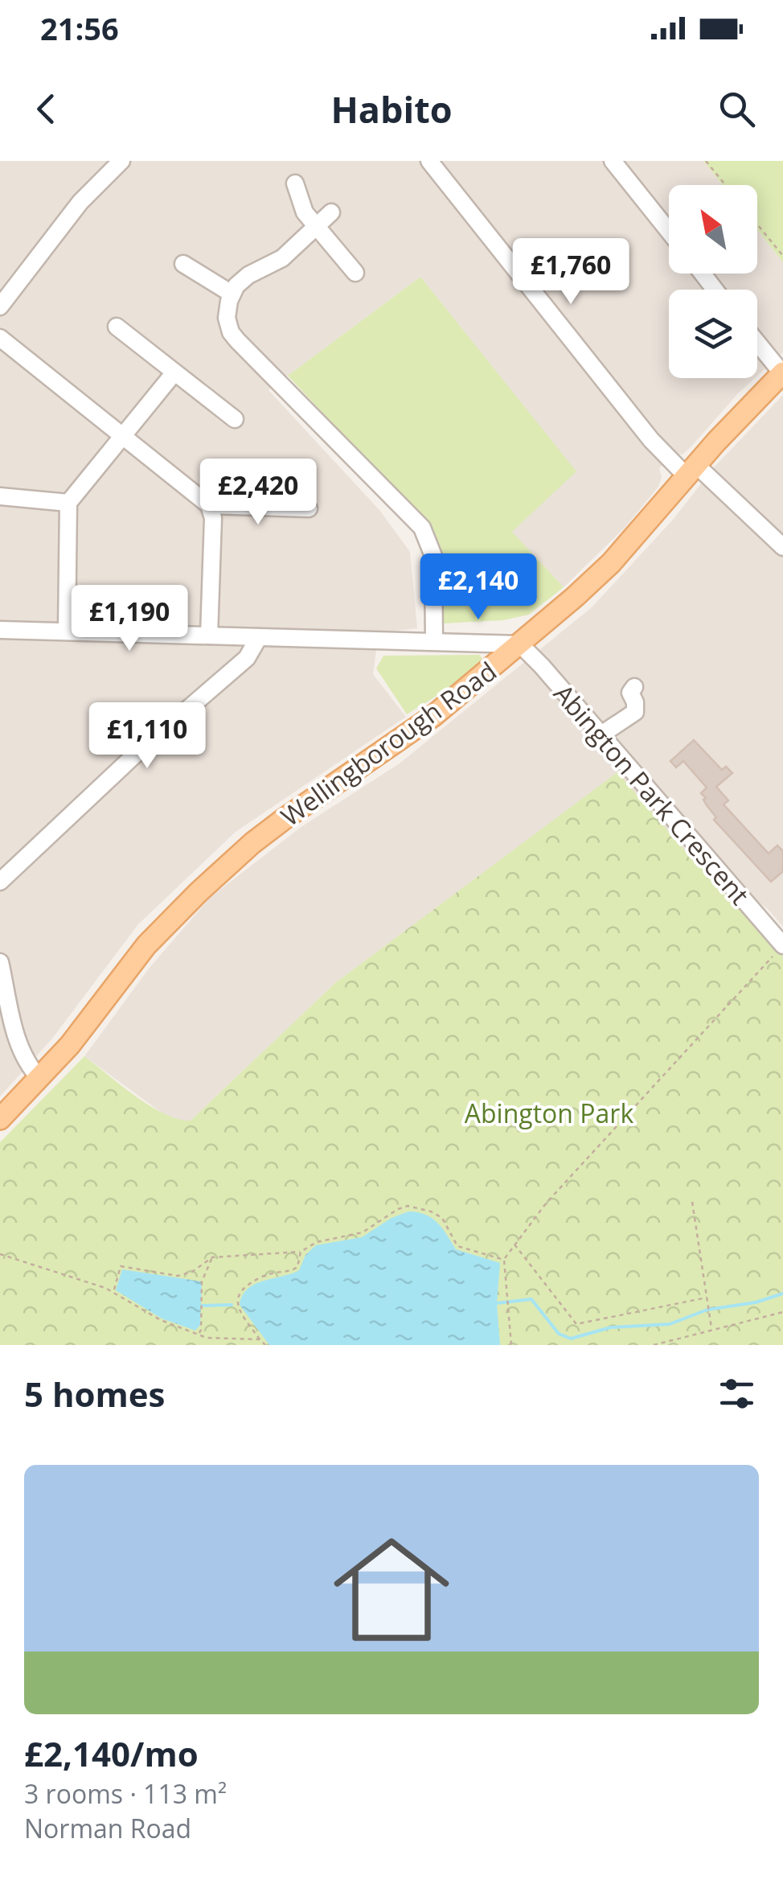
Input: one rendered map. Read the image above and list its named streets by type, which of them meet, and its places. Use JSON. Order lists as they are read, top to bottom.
{
  "streets": {
    "main road": ["Wellingborough Road"],
    "street": ["Abington Park Crescent"]
  },
  "crossings": [
    ["Wellingborough Road", "Abington Park Crescent"]
  ],
  "parks": ["Abington Park"],
  "north": "top left",
  "page": {
    "status": "21:56",
    "header": "Habito",
    "price": [
      "£1,760",
      "£2,420",
      "£2,140",
      "£1,190",
      "£1,110"
    ],
    "heading": "5 homes",
    "list": [
      {
        "name": "£2,140/mo",
        "note": "3 rooms · 113 m² · Norman Road"
      }
    ]
  }
}
